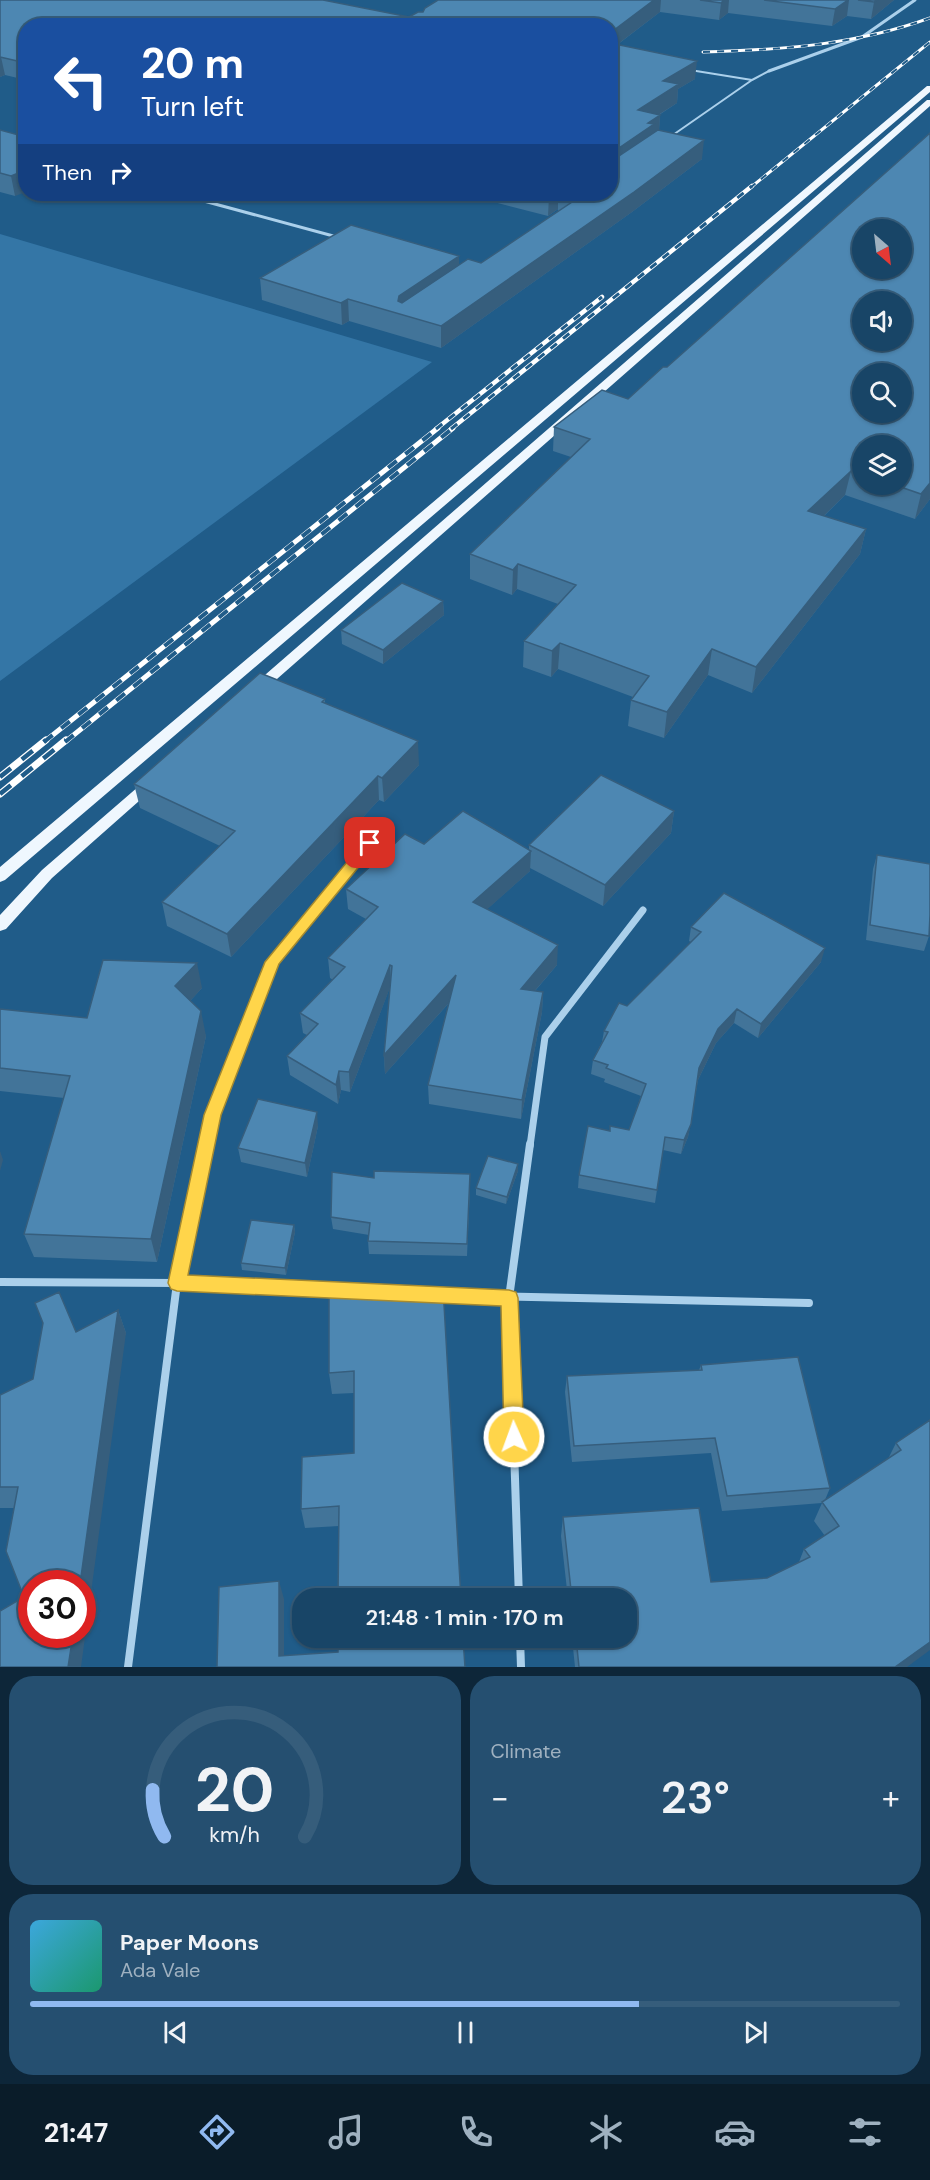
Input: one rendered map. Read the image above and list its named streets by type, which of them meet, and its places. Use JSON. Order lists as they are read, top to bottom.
{
  "north": "bottom right",
  "page": {
    "turn": ["20 m", "Turn left"],
    "then": "Then",
    "limit": "30",
    "trip": "21:48 · 1 min · 170 m",
    "tile": "Climate",
    "heat": ["−", "23°", "+"],
    "song": ["Paper Moons", "Ada Vale"],
    "tabs": "21:47",
    "gauge": ["20", "km/h"]
  }
}
